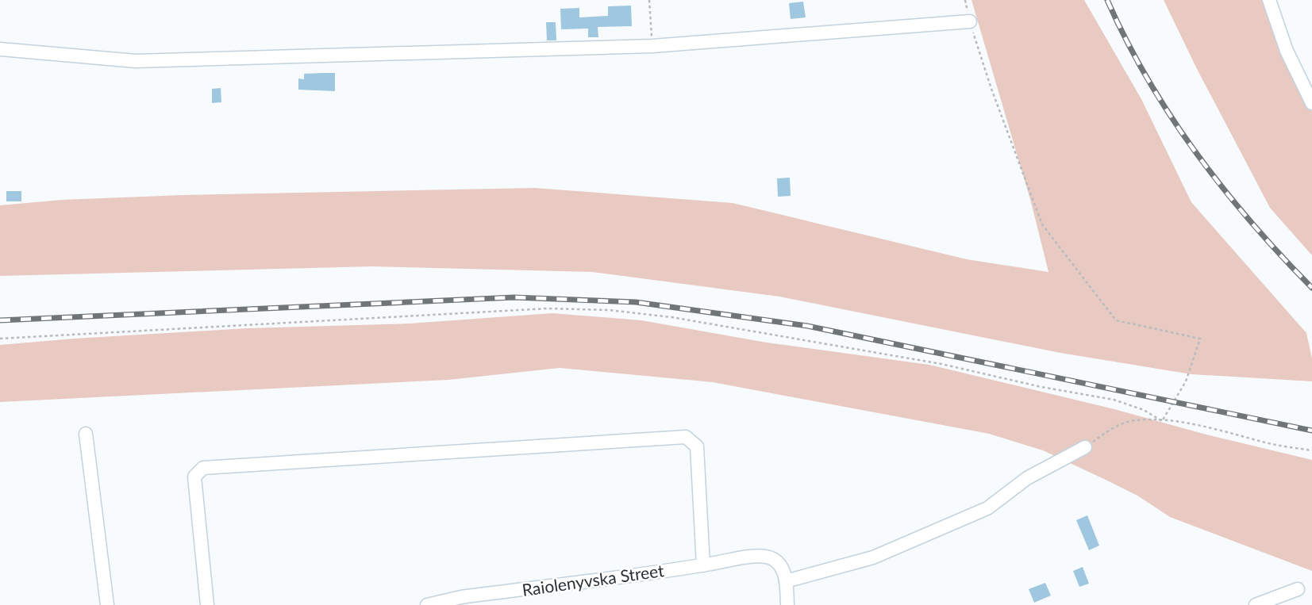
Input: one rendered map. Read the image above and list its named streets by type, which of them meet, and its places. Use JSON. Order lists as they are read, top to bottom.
{
  "streets": {
    "street": ["Raiolenyvska Street"]
  }
}
